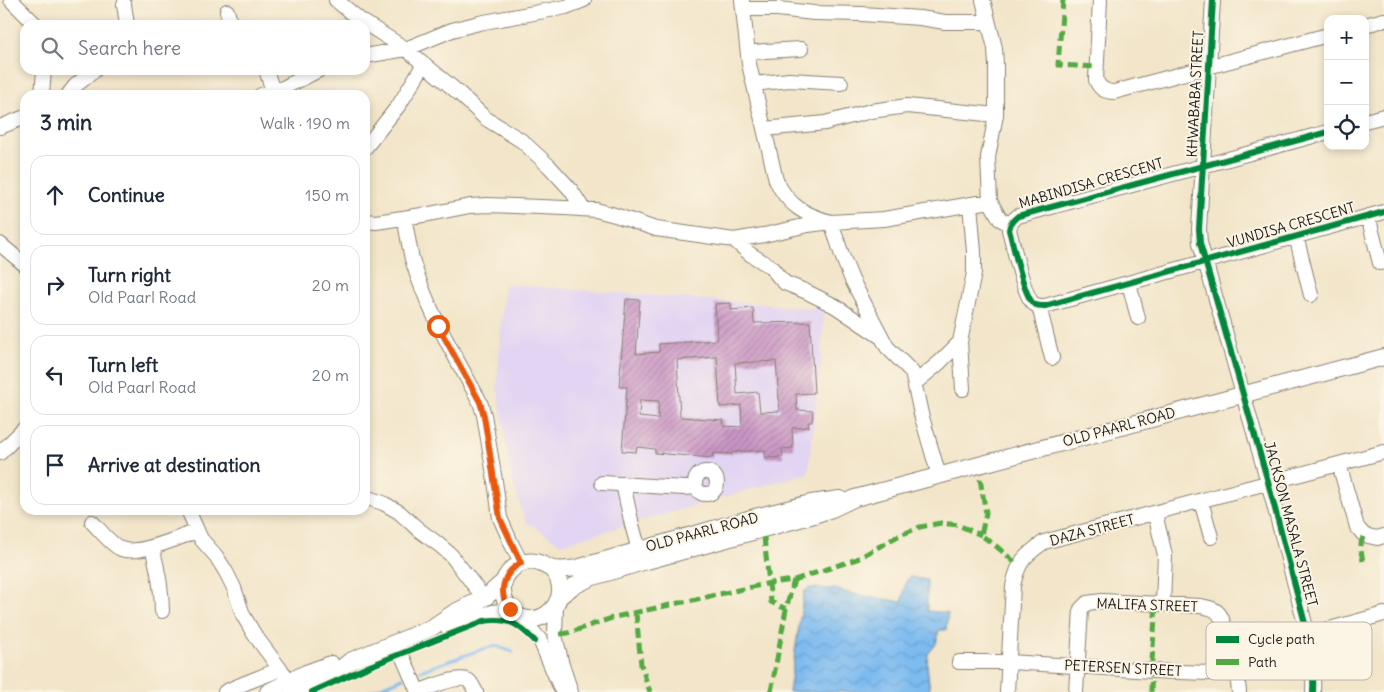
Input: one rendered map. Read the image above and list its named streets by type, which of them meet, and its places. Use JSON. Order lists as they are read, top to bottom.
{
  "streets": {
    "main road": ["OLD PAARL ROAD"],
    "street": [
      "KHWABABA STREET",
      "MABINDISA CRESCENT",
      "VUNDISA CRESCENT",
      "JACKSON MASALA STREET",
      "DAZA STREET",
      "MALIFA STREET",
      "PETERSEN STREET"
    ]
  },
  "crossings": [
    ["KHWABABA STREET", "MABINDISA CRESCENT"],
    ["KHWABABA STREET", "VUNDISA CRESCENT"],
    ["KHWABABA STREET", "OLD PAARL ROAD"],
    ["KHWABABA STREET", "JACKSON MASALA STREET"],
    ["OLD PAARL ROAD", "JACKSON MASALA STREET"],
    ["JACKSON MASALA STREET", "DAZA STREET"],
    ["DAZA STREET", "PETERSEN STREET"],
    ["MALIFA STREET", "PETERSEN STREET"]
  ],
  "legend": ["Cycle path", "Path"],
  "page": {
    "map_buttons": ["+", "−"],
    "search": "Search here",
    "heading": ["3 min", "Walk · 190 m"],
    "list": [
      ["Continue", "150 m"],
      ["Turn right", "Old Paarl Road", "20 m"],
      ["Turn left", "Old Paarl Road", "20 m"],
      "Arrive at destination"
    ]
  }
}
